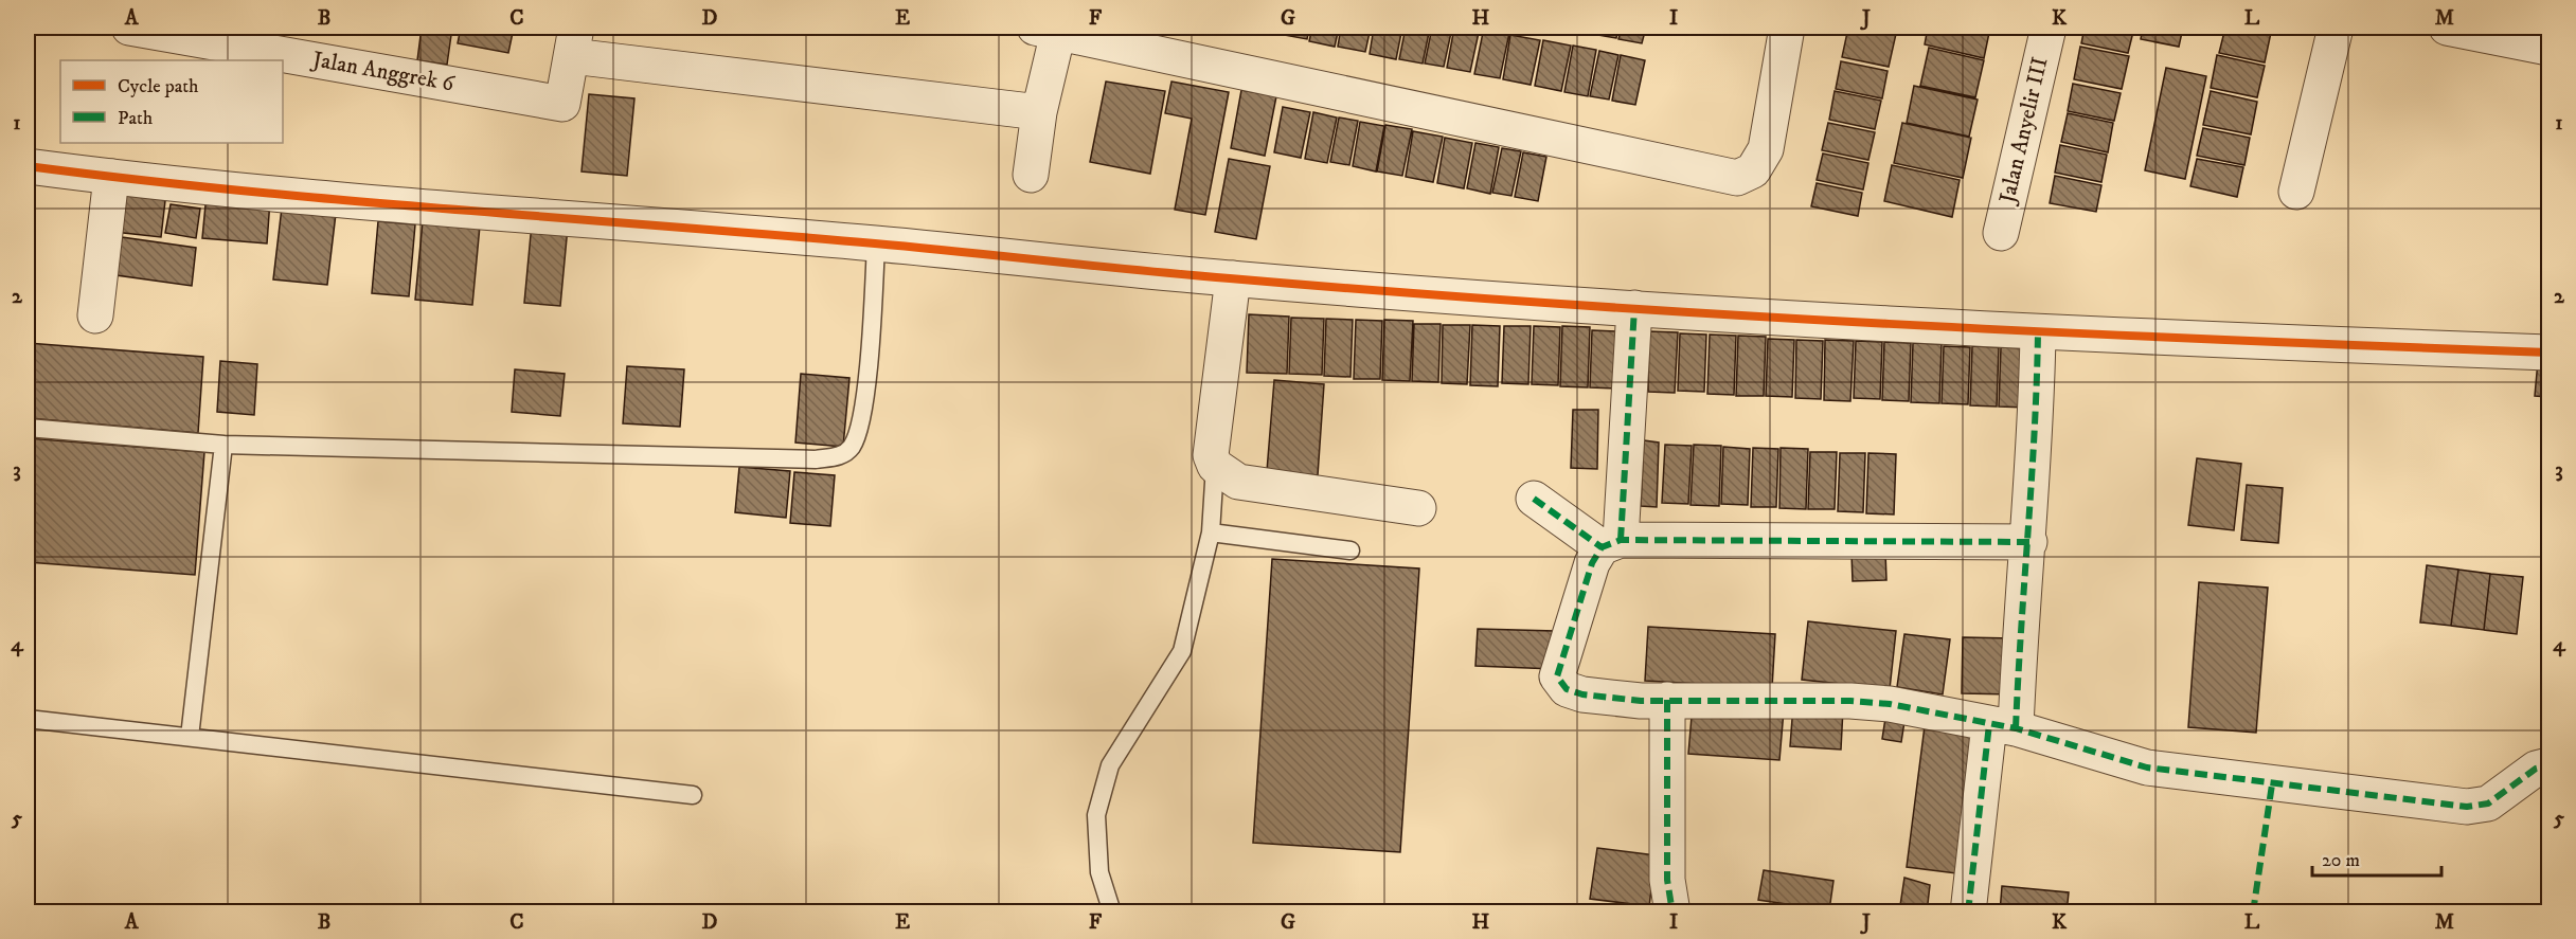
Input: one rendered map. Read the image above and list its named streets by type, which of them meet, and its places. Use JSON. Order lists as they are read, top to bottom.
{
  "streets": {
    "street": ["Jalan Anggrek 6", "Jalan Anyelir III"]
  },
  "legend": ["Cycle path", "Path"],
  "scale_bar": "20 m",
  "grid": {
    "columns": [
      "A",
      "B",
      "C",
      "D",
      "E",
      "F",
      "G",
      "H",
      "I",
      "J",
      "K",
      "L",
      "M"
    ],
    "rows": [
      "1",
      "2",
      "3",
      "4",
      "5"
    ]
  }
}
